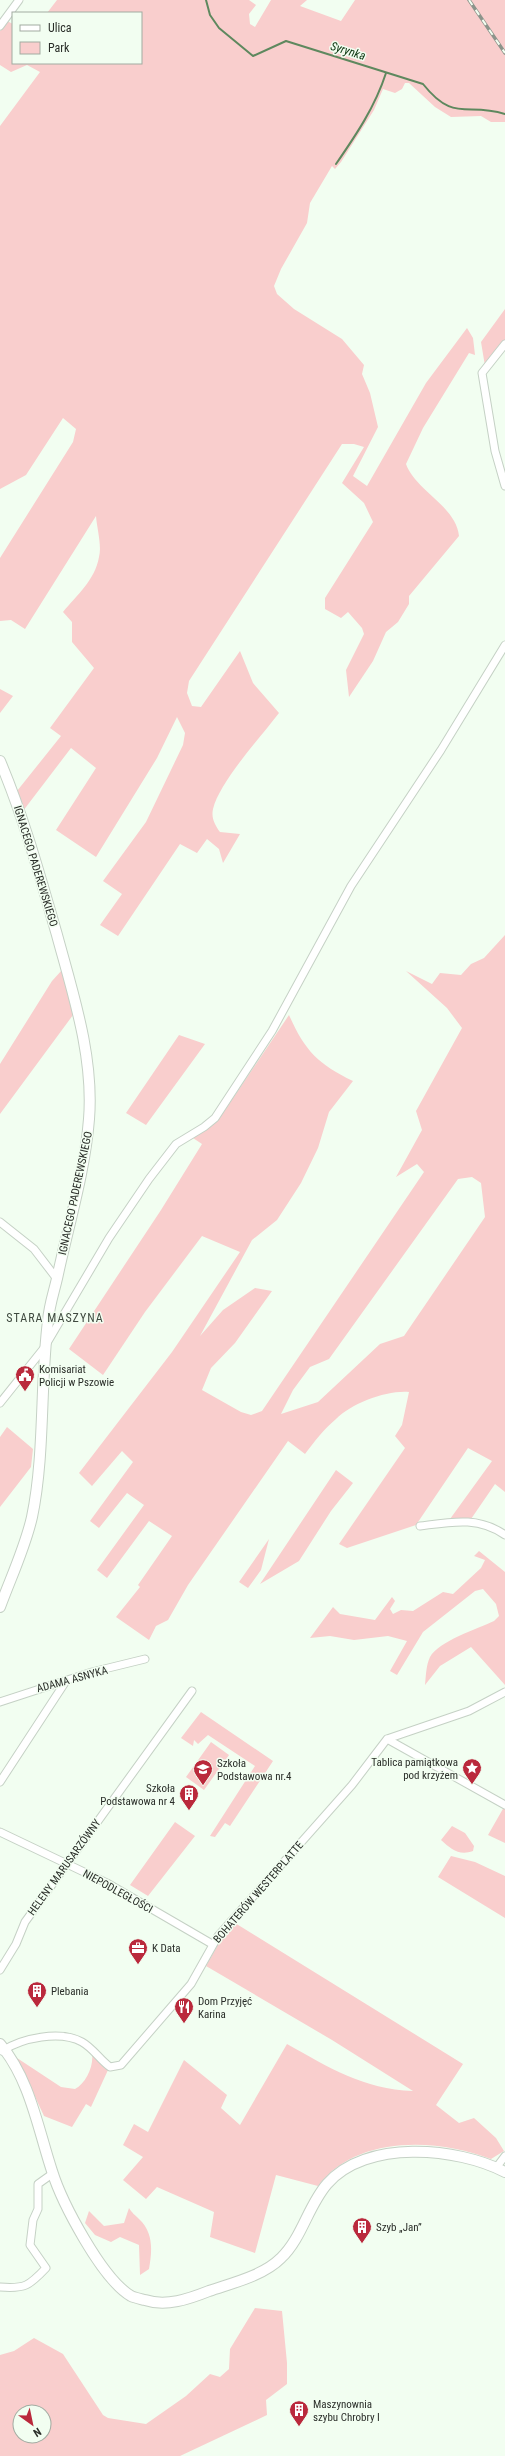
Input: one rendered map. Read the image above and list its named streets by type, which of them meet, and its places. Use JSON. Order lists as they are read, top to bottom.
{
  "streets": {
    "street": [
      "IGNACEGO PADEREWSKIEGO",
      "ADAMA ASNYKA",
      "HELENY MARUSARZÓWNY",
      "NIEPODLEGŁOŚCI",
      "BOHATERÓW WESTERPLATTE"
    ]
  },
  "crossings": [
    ["HELENY MARUSARZÓWNY", "NIEPODLEGŁOŚCI"],
    ["NIEPODLEGŁOŚCI", "BOHATERÓW WESTERPLATTE"]
  ],
  "districts": ["STARA MASZYNA"],
  "water": ["Syrynka"],
  "places": {
    "public building": ["Komisariat Policji w Pszowie"],
    "place": ["Tablica pamiątkowa pod krzyżem"],
    "school or university": ["Szkoła Podstawowa nr.4"],
    "building": [
      "Szkoła Podstawowa nr 4",
      "Plebania",
      "Szyb „Jan”",
      "Maszynownia szybu Chrobry I"
    ],
    "office": ["K Data"],
    "restaurant": ["Dom Przyjęć Karina"]
  },
  "legend": ["Ulica", "Park"],
  "north": "bottom right"
}
